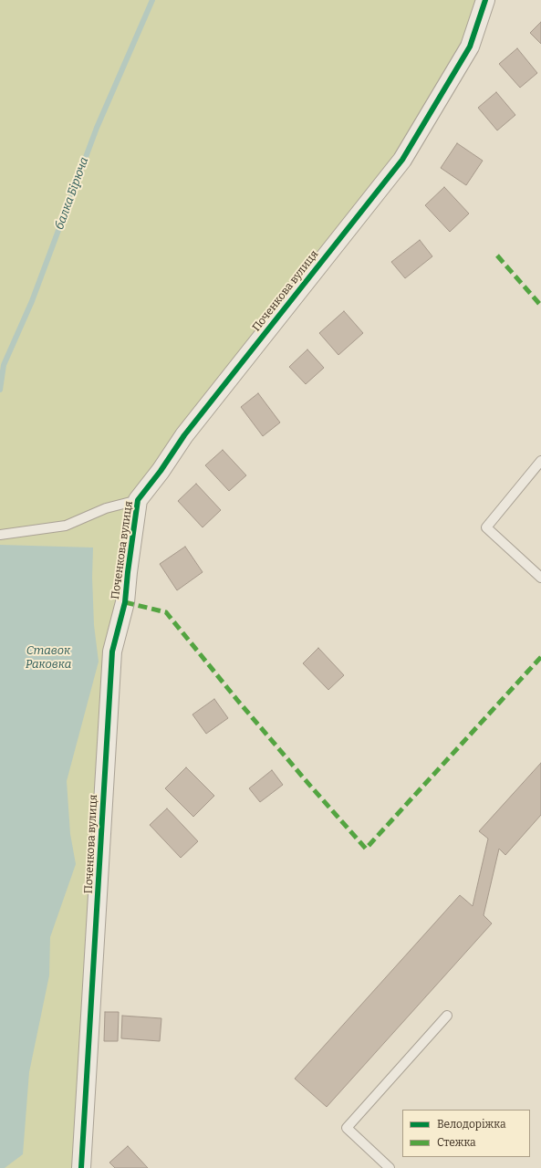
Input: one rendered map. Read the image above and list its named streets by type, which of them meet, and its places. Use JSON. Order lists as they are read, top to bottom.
{
  "streets": {
    "street": ["Поченкова вулиця"]
  },
  "water": ["балка Бірюча", "Ставок Раковка"],
  "legend": ["Велодоріжка", "Стежка"]
}
